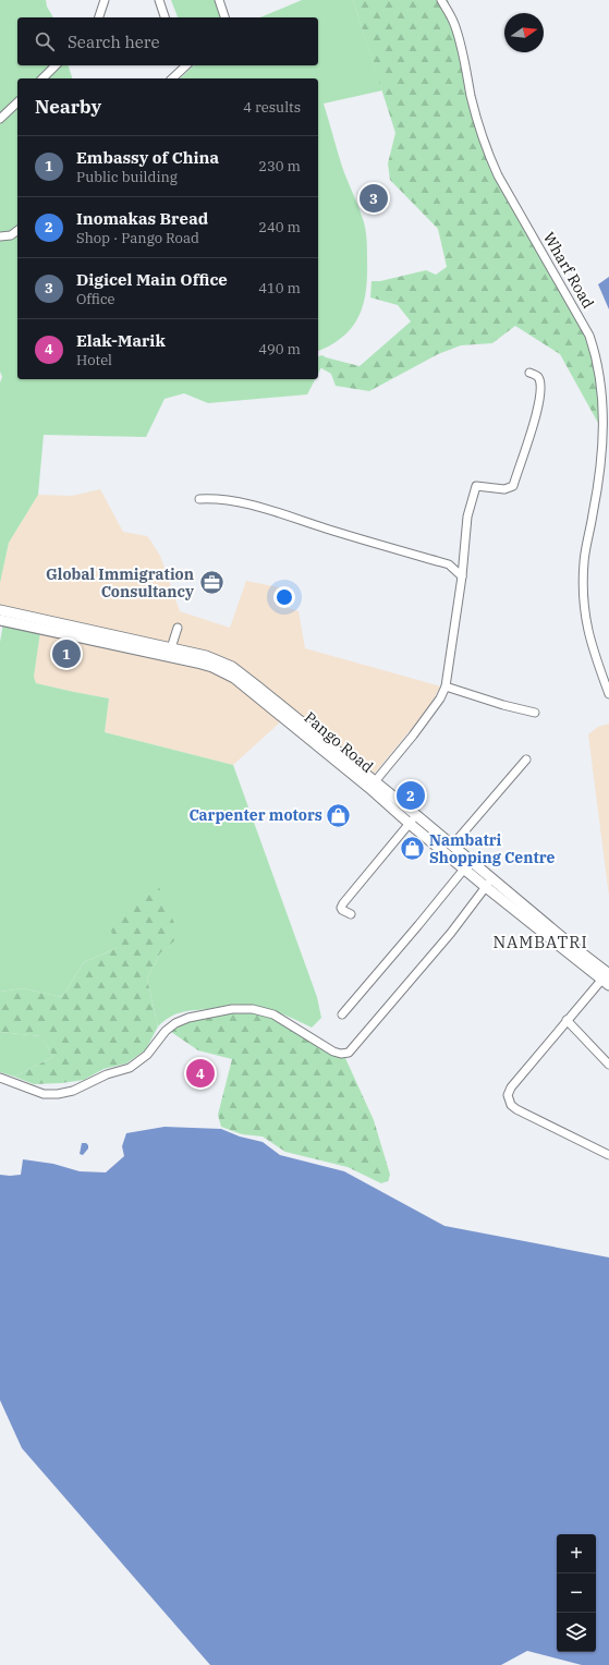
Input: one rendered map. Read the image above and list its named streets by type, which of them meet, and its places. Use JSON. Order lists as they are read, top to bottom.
{
  "streets": {
    "street": ["Wharf Road", "Pango Road"]
  },
  "districts": ["NAMBATRI"],
  "places": {
    "office": ["Global Immigration Consultancy"],
    "shop": ["Carpenter motors", "Nambatri Shopping Centre"]
  },
  "north": "right",
  "page": {
    "search": "Search here",
    "heading": ["Nearby", "4 results"],
    "list": [
      {
        "mark": "1",
        "name": "Embassy of China",
        "note": "Public building",
        "value": "230 m"
      },
      {
        "mark": "2",
        "name": "Inomakas Bread",
        "note": "Shop · Pango Road",
        "value": "240 m"
      },
      {
        "mark": "3",
        "name": "Digicel Main Office",
        "note": "Office",
        "value": "410 m"
      },
      {
        "mark": "4",
        "name": "Elak-Marik",
        "note": "Hotel",
        "value": "490 m"
      }
    ],
    "pins": [
      "3",
      "1",
      "2",
      "4"
    ],
    "map_buttons": ["+", "−"]
  }
}
